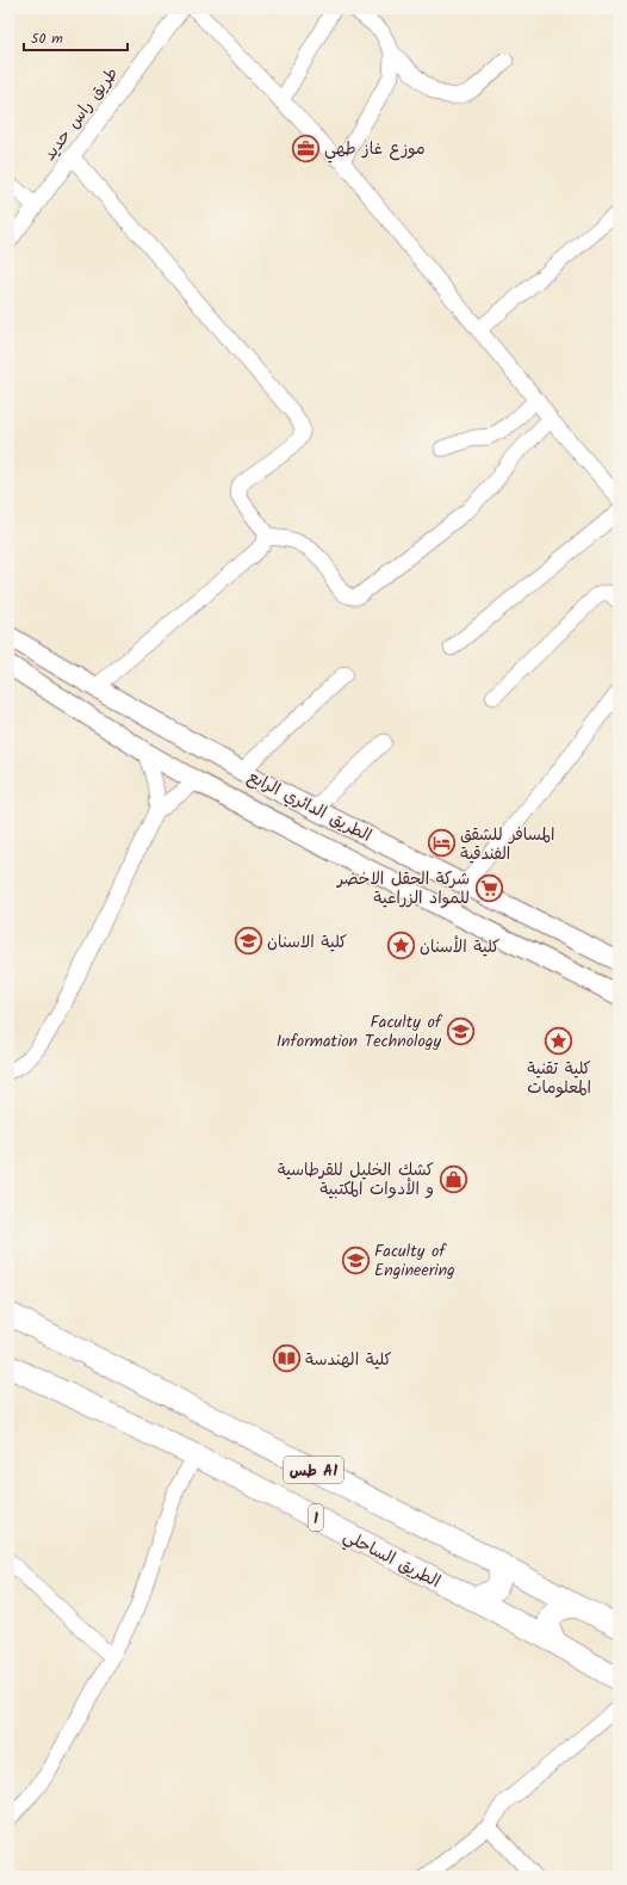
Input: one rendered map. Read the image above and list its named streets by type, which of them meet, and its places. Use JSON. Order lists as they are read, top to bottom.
{
  "streets": {
    "highway": ["طس A1", "1", "الطريق الساحلي"],
    "main road": ["الطريق الدائري الرابع"],
    "street": ["طريق راس حديد"]
  },
  "places": {
    "office": ["موزع غاز طهي"],
    "hotel": ["المسافر للشقق الفندقية"],
    "supermarket": ["شركة الحقل الاخضر للمواد الزراعية"],
    "school or university": ["كلية الاسنان", "Faculty of Information Technology", "Faculty of Engineering"],
    "place": ["كلية الأسنان", "كلية تقنية المعلومات"],
    "shop": ["كشك الخليل للقرطاسية و الأدوات المكتبية"],
    "library": ["كلية الهندسة"]
  },
  "scale_bar": "50 m"
}
